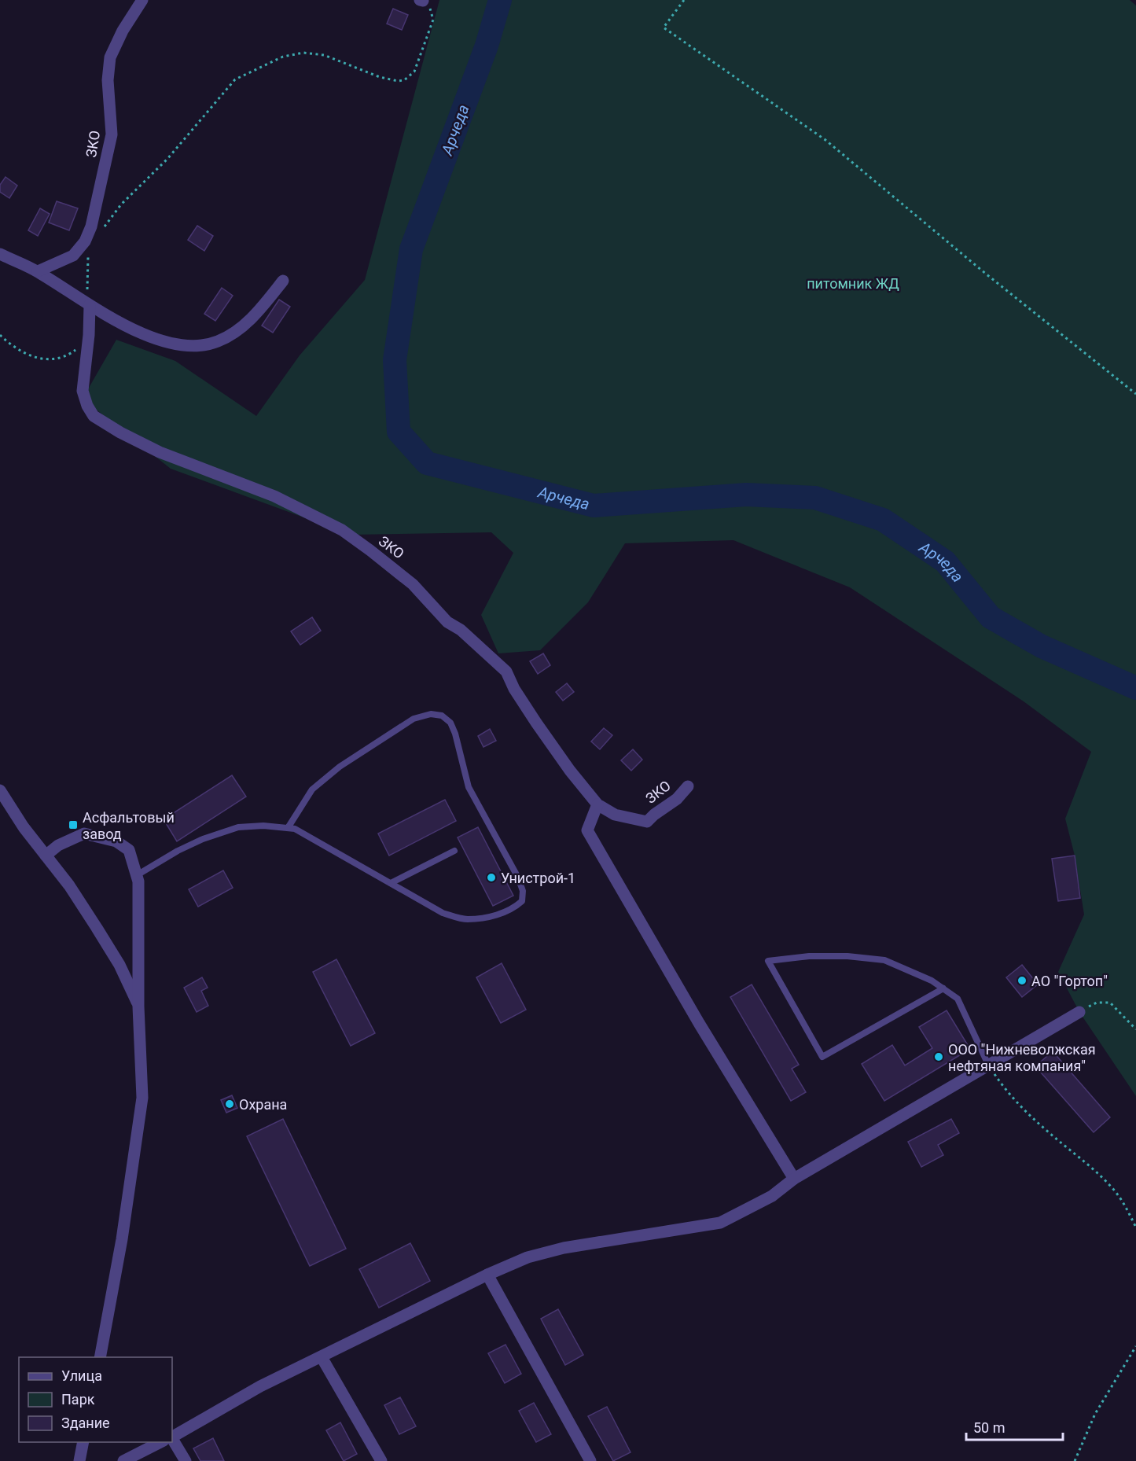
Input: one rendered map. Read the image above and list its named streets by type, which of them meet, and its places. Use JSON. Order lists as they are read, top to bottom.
{
  "streets": {
    "street": ["ЗКО"]
  },
  "water": ["Арчеда"],
  "parks": ["питомник ЖД"],
  "places": {
    "transit": ["Асфальтовый завод"],
    "other": [
      "Унистрой-1",
      "АО \"Гортоп\"",
      "ООО \"Нижневолжская нефтяная компания\"",
      "Охрана"
    ]
  },
  "legend": ["Улица", "Парк", "Здание"],
  "scale_bar": "50 m"
}
